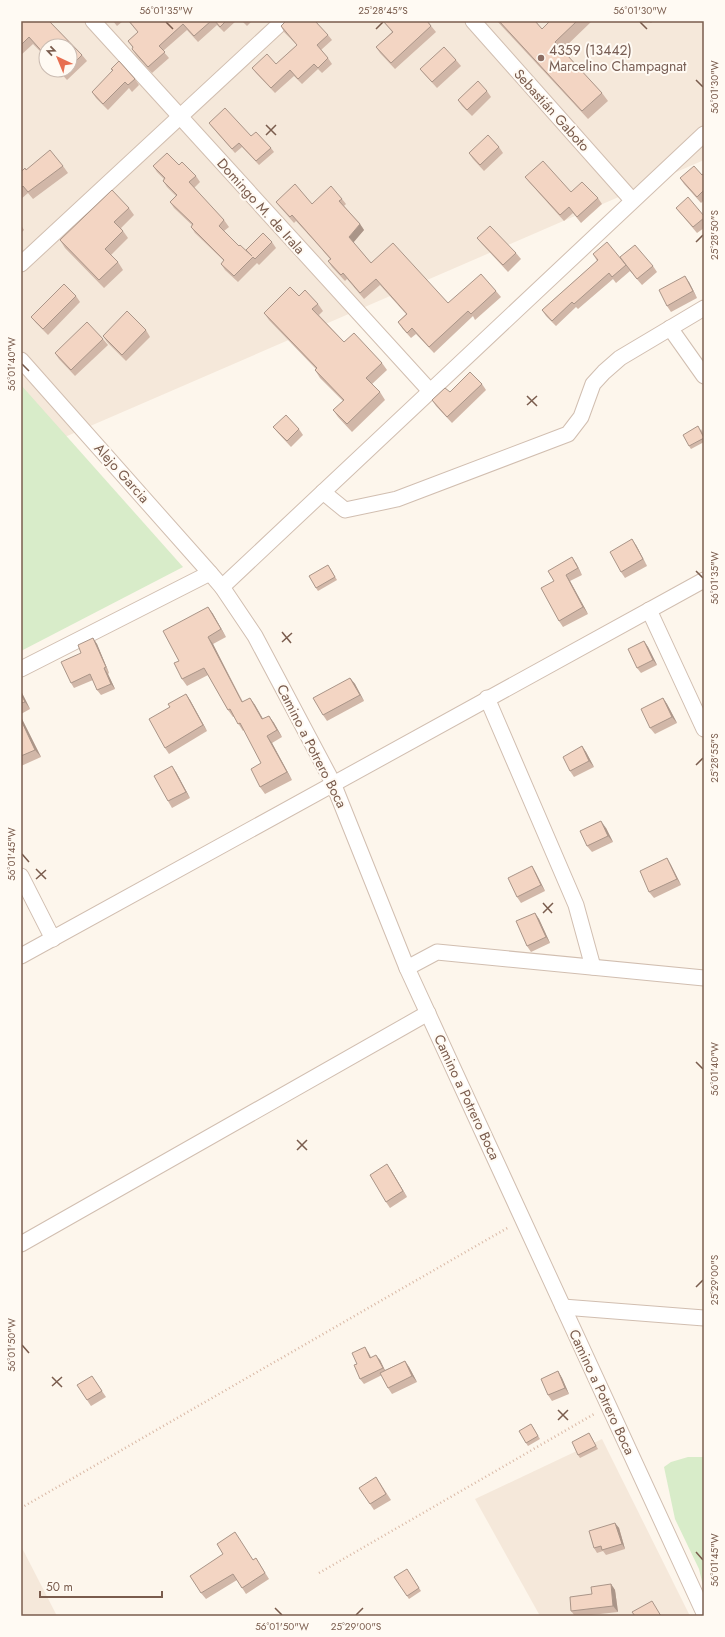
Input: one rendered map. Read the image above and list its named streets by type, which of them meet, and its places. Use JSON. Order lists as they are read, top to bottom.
{
  "streets": {
    "street": [
      "Sebastián Gaboto",
      "Domingo M. de Irala",
      "Alejo Garcia",
      "Camino a Potrero Boca"
    ]
  },
  "crossings": [
    ["Alejo Garcia", "Camino a Potrero Boca"]
  ],
  "places": ["4359 (13442) Marcelino Champagnat"],
  "scale_bar": "50 m",
  "north": "top left",
  "coordinates": [
    "56°01'35\"W",
    "25°28'45\"S",
    "56°01'30\"W",
    "25°28'50\"S",
    "56°01'40\"W",
    "25°28'55\"S",
    "56°01'45\"W",
    "25°29'00\"S",
    "56°01'50\"W"
  ]
}
